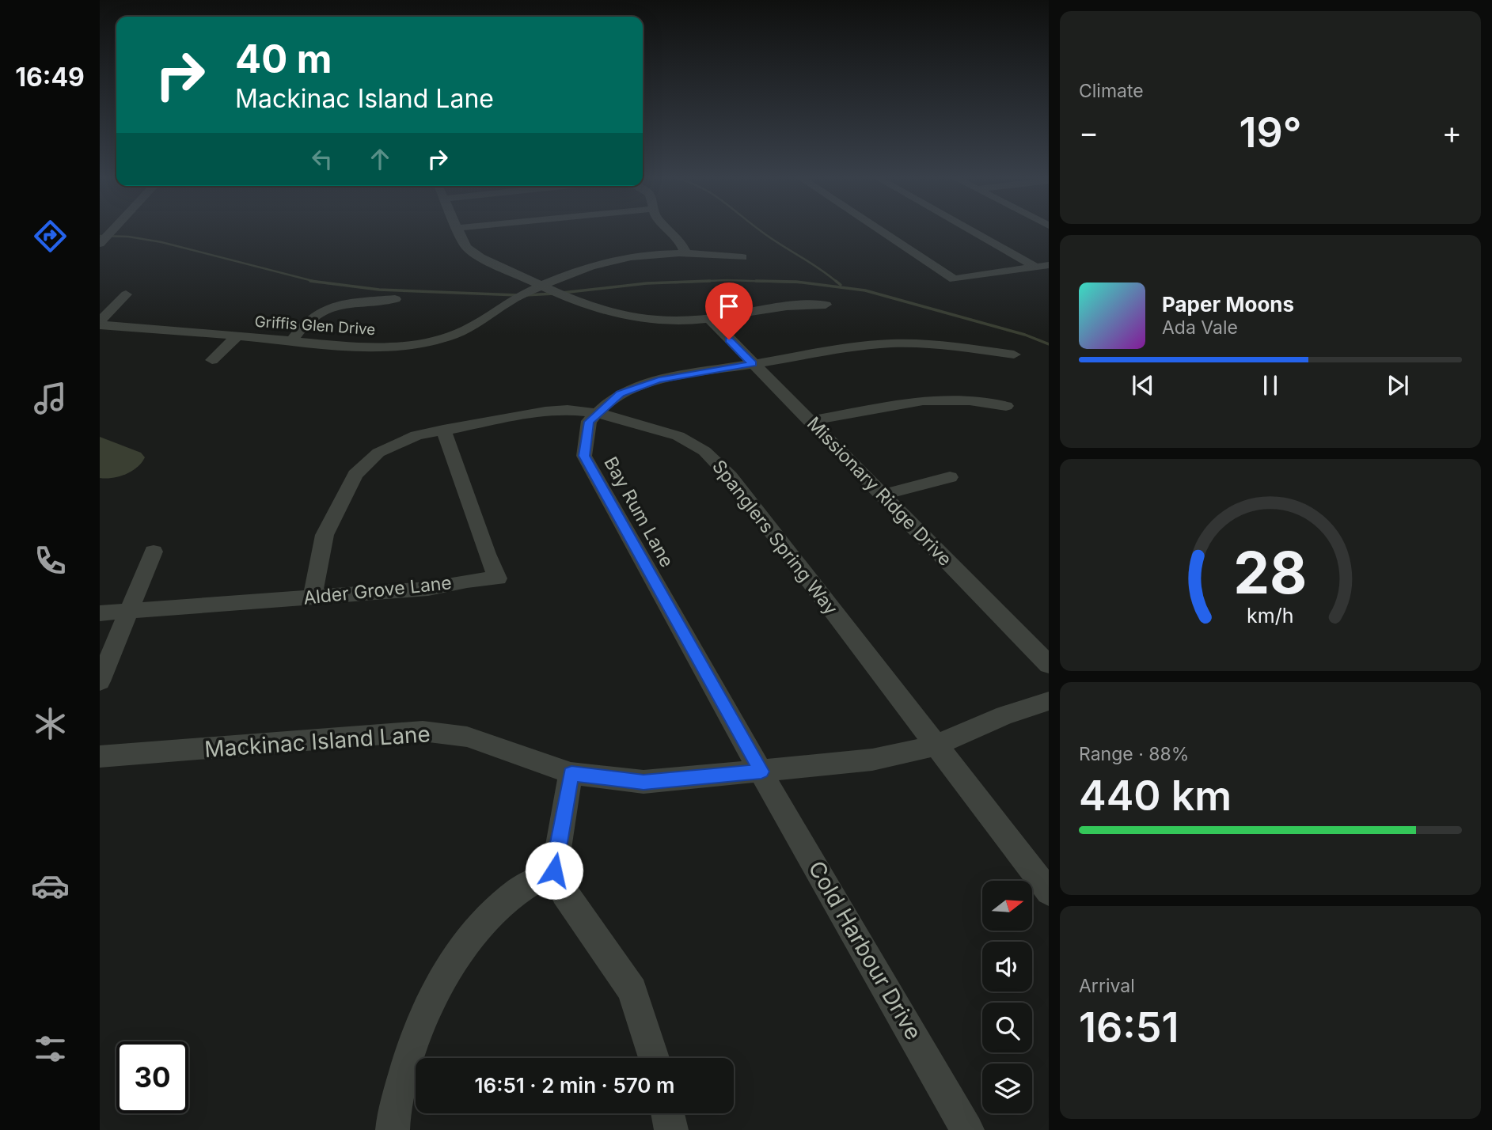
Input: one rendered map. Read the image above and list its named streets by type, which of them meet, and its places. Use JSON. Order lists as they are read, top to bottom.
{
  "streets": {
    "street": [
      "Griffis Glen Drive",
      "Missionary Ridge Drive",
      "Bay Rum Lane",
      "Spanglers Spring Way",
      "Alder Grove Lane",
      "Mackinac Island Lane",
      "Cold Harbour Drive"
    ]
  },
  "crossings": [
    ["Missionary Ridge Drive", "Bay Rum Lane"],
    ["Bay Rum Lane", "Spanglers Spring Way"],
    ["Bay Rum Lane", "Mackinac Island Lane"],
    ["Bay Rum Lane", "Cold Harbour Drive"],
    ["Spanglers Spring Way", "Alder Grove Lane"],
    ["Spanglers Spring Way", "Mackinac Island Lane"],
    ["Mackinac Island Lane", "Cold Harbour Drive"]
  ],
  "north": "right",
  "page": {
    "tabs": "16:49",
    "tile": [
      "Climate",
      ["Range · 88%", "440 km"],
      ["Arrival", "16:51"]
    ],
    "turn": ["40 m", "Mackinac Island Lane"],
    "heat": ["−", "19°", "+"],
    "song": ["Paper Moons", "Ada Vale"],
    "limit": "30",
    "trip": "16:51 · 2 min · 570 m",
    "gauge": ["28", "km/h"]
  }
}
